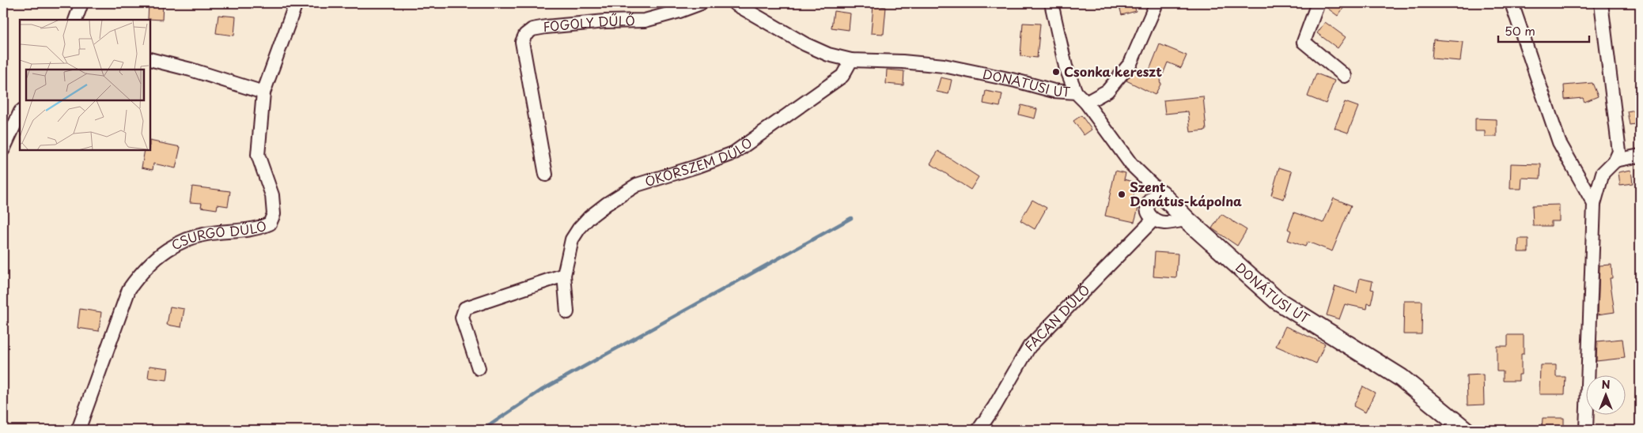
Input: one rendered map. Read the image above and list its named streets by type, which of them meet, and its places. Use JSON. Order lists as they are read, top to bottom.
{
  "streets": {
    "street": [
      "FOGOLY DŰLŐ",
      "DONÁTUSI ÚT",
      "ÖKÖRSZEM DŰLŐ",
      "CSURGÓ DŰLŐ",
      "FÁCÁN DŰLŐ"
    ]
  },
  "crossings": [
    ["DONÁTUSI ÚT", "ÖKÖRSZEM DŰLŐ"]
  ],
  "places": ["Csonka kereszt", "Szent Donátus-kápolna"],
  "scale_bar": "50 m",
  "north": "top"
}
